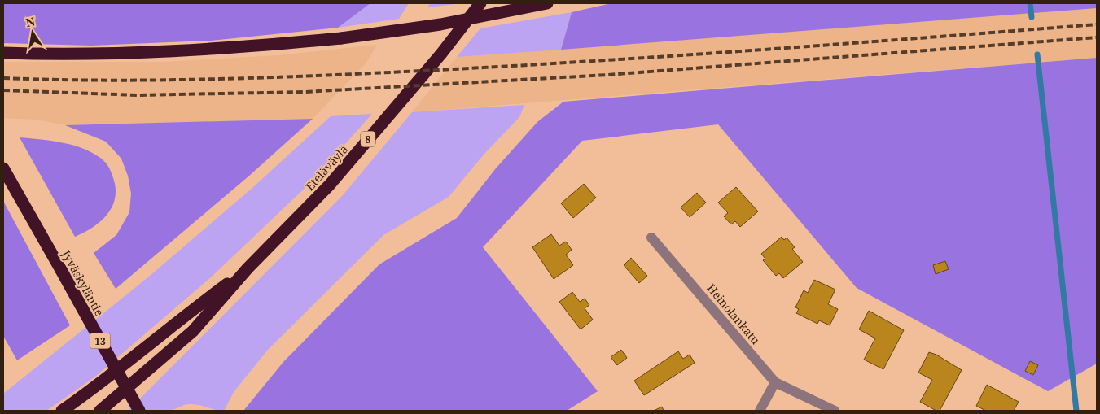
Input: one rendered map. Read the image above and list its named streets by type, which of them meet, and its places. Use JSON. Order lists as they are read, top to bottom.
{
  "streets": {
    "highway": [
      "8",
      "Eteläväylä",
      "Jyväskyläntie",
      "13"
    ],
    "street": ["Heinolankatu"]
  },
  "north": "top"
}
